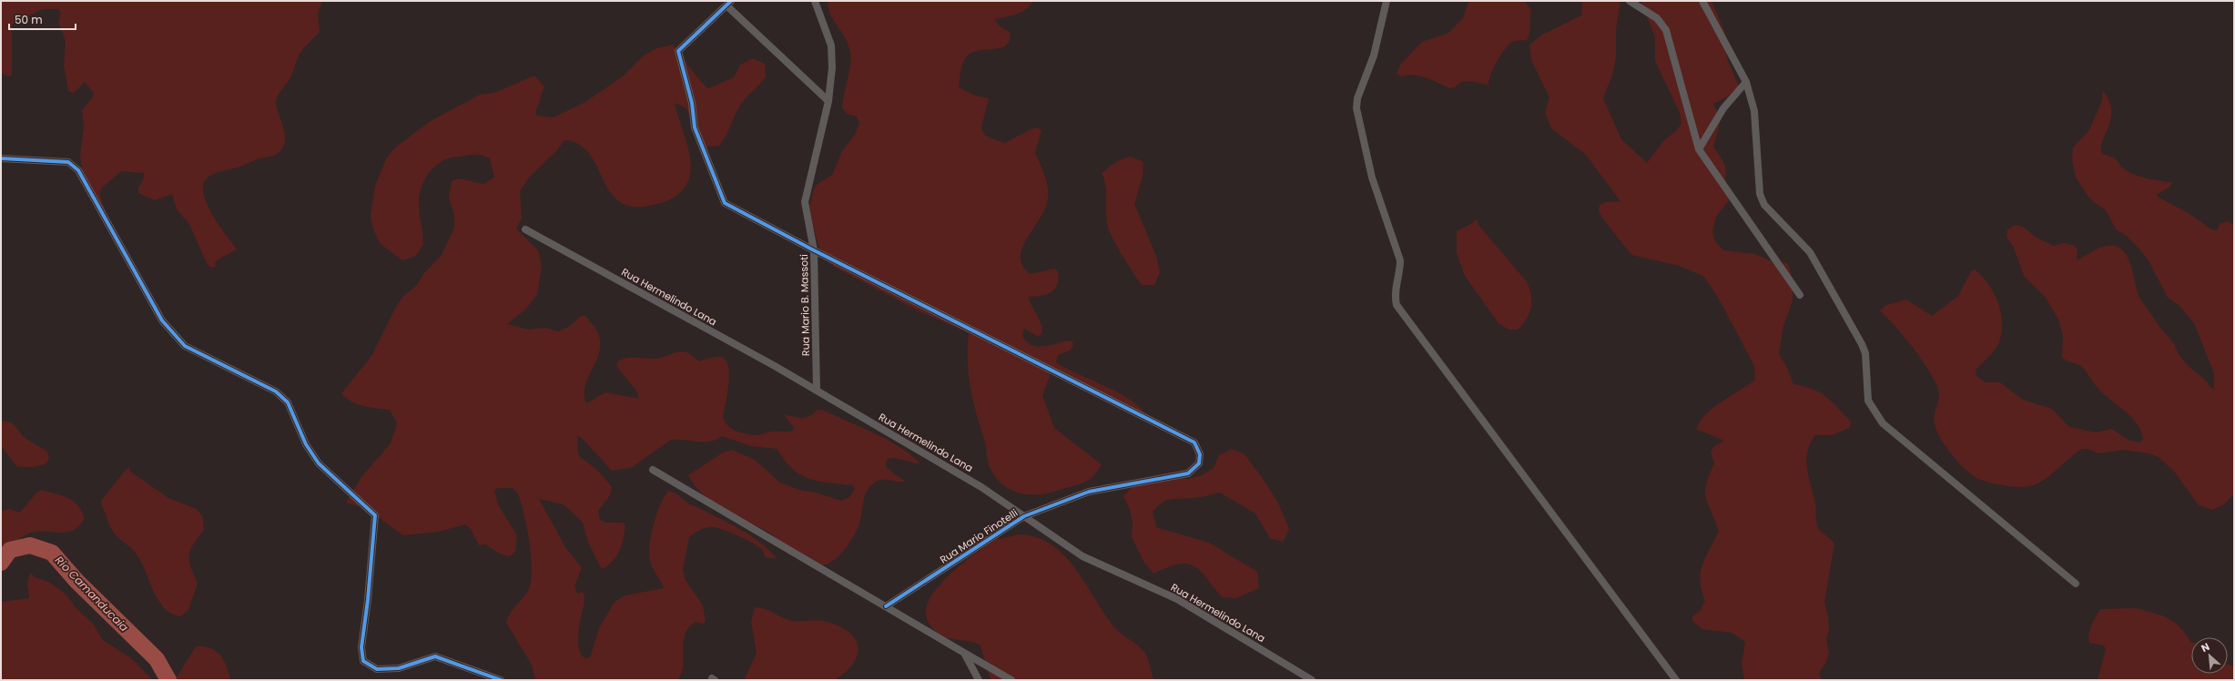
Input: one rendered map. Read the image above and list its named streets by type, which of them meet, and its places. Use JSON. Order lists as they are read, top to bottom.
{
  "streets": {
    "street": ["Rua Hermelindo Lana", "Rua Mario B. Massoti", "Rua Mario Finotelli"]
  },
  "crossings": [
    ["Rua Hermelindo Lana", "Rua Mario B. Massoti"],
    ["Rua Hermelindo Lana", "Rua Mario Finotelli"],
    ["Rua Mario B. Massoti", "Rua Mario Finotelli"]
  ],
  "water": ["Rio Camanducaia"],
  "scale_bar": "50 m",
  "north": "top left"
}
